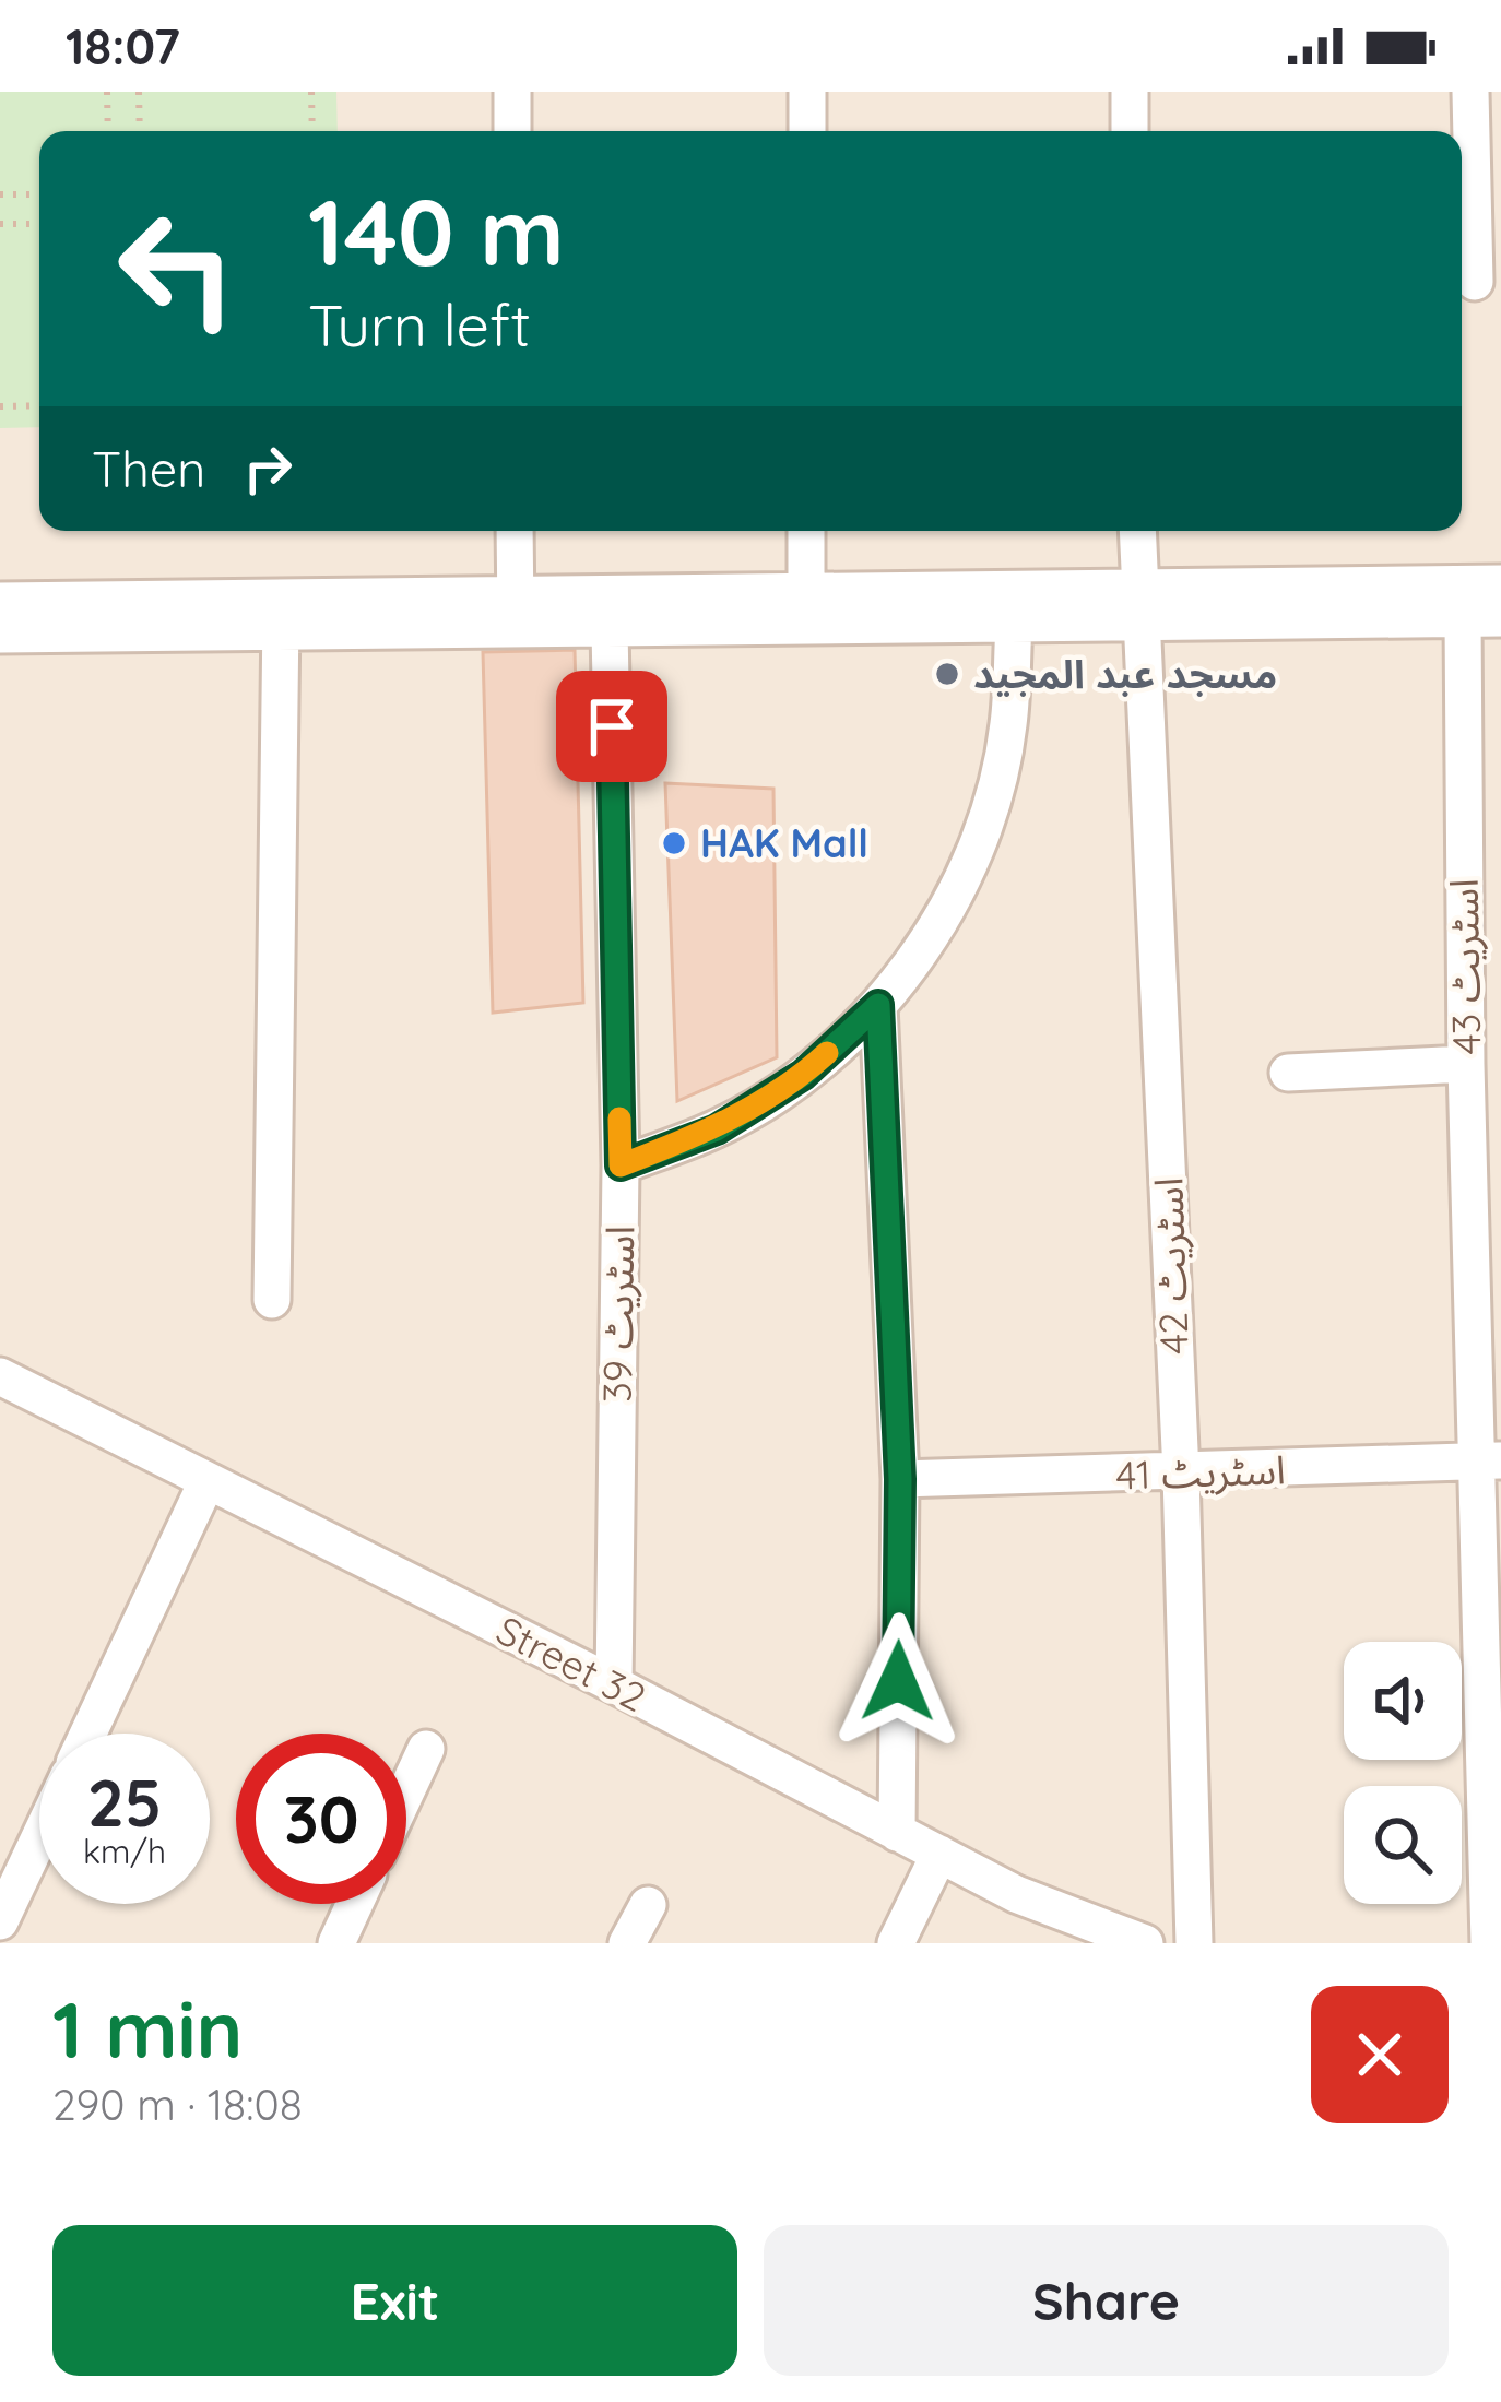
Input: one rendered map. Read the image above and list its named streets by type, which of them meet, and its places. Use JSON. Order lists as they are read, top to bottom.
{
  "streets": {
    "street": [
      "اسٹریٹ 43",
      "اسٹریٹ 42",
      "اسٹریٹ 39",
      "اسٹریٹ 41",
      "Street 32"
    ]
  },
  "crossings": [
    ["اسٹریٹ 43", "اسٹریٹ 41"],
    ["اسٹریٹ 42", "اسٹریٹ 41"],
    ["اسٹریٹ 39", "Street 32"]
  ],
  "places": ["مسجد عبد المجید", "HAK Mall"],
  "page": {
    "status": "18:07",
    "turn": ["140 m", "Turn left"],
    "then": "Then",
    "speed": "25 km/h",
    "limit": "30",
    "heading": ["1 min", "290 m · 18:08"],
    "buttons": ["Exit", "Share"]
  }
}
